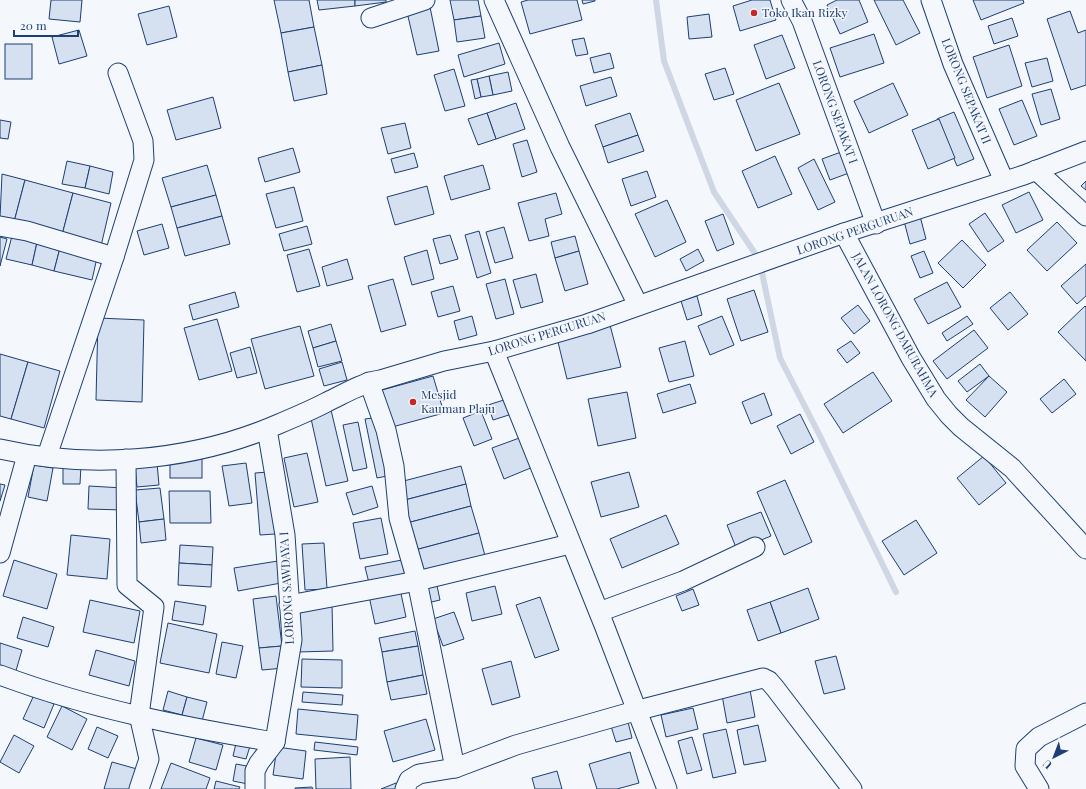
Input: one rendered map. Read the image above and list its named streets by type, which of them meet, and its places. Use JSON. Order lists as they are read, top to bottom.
{
  "streets": {
    "street": [
      "LORONG SEPAKAT II",
      "LORONG SEPAKAT I",
      "LORONG PERGURUAN",
      "JALAN LORONG DARURAHMA",
      "LORONG SAWDAYA I"
    ]
  },
  "crossings": [
    ["LORONG SEPAKAT II", "LORONG PERGURUAN"],
    ["LORONG SEPAKAT I", "LORONG PERGURUAN"],
    ["LORONG PERGURUAN", "JALAN LORONG DARURAHMA"],
    ["LORONG PERGURUAN", "LORONG SAWDAYA I"]
  ],
  "places": ["Toko Ikan Rizky", "Mesjid Kauman Plaju"],
  "scale_bar": "20 m",
  "north": "bottom left"
}
